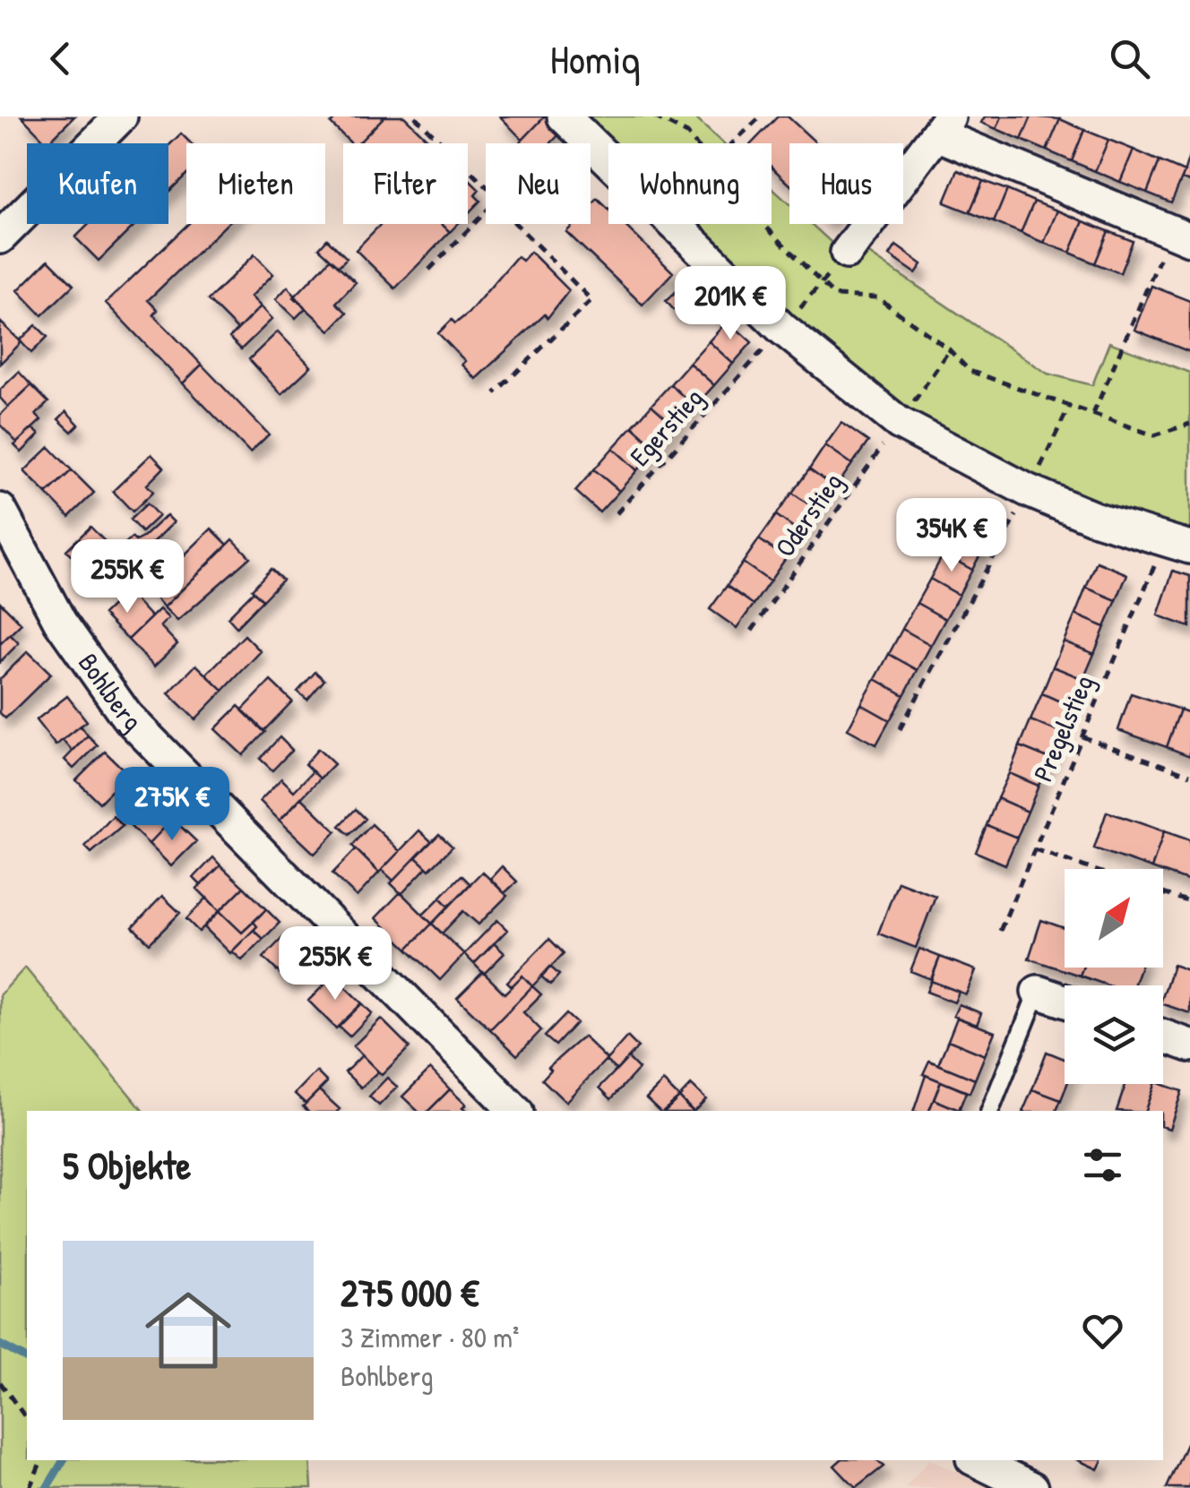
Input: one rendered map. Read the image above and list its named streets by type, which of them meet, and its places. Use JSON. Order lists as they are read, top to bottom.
{
  "streets": {
    "street": ["Bohlberg"],
    "path": ["Egerstieg", "Oderstieg", "Pregelstieg"]
  },
  "north": "top right",
  "page": {
    "header": "Homiq",
    "chip": [
      "Kaufen",
      "Mieten",
      "Filter",
      "Neu",
      "Wohnung",
      "Haus"
    ],
    "price": [
      "201K €",
      "354K €",
      "255K €",
      "275K €",
      "255K €"
    ],
    "heading": "5 Objekte",
    "list": [
      {
        "name": "275 000 €",
        "note": "3 Zimmer · 80 m² · Bohlberg"
      }
    ]
  }
}
